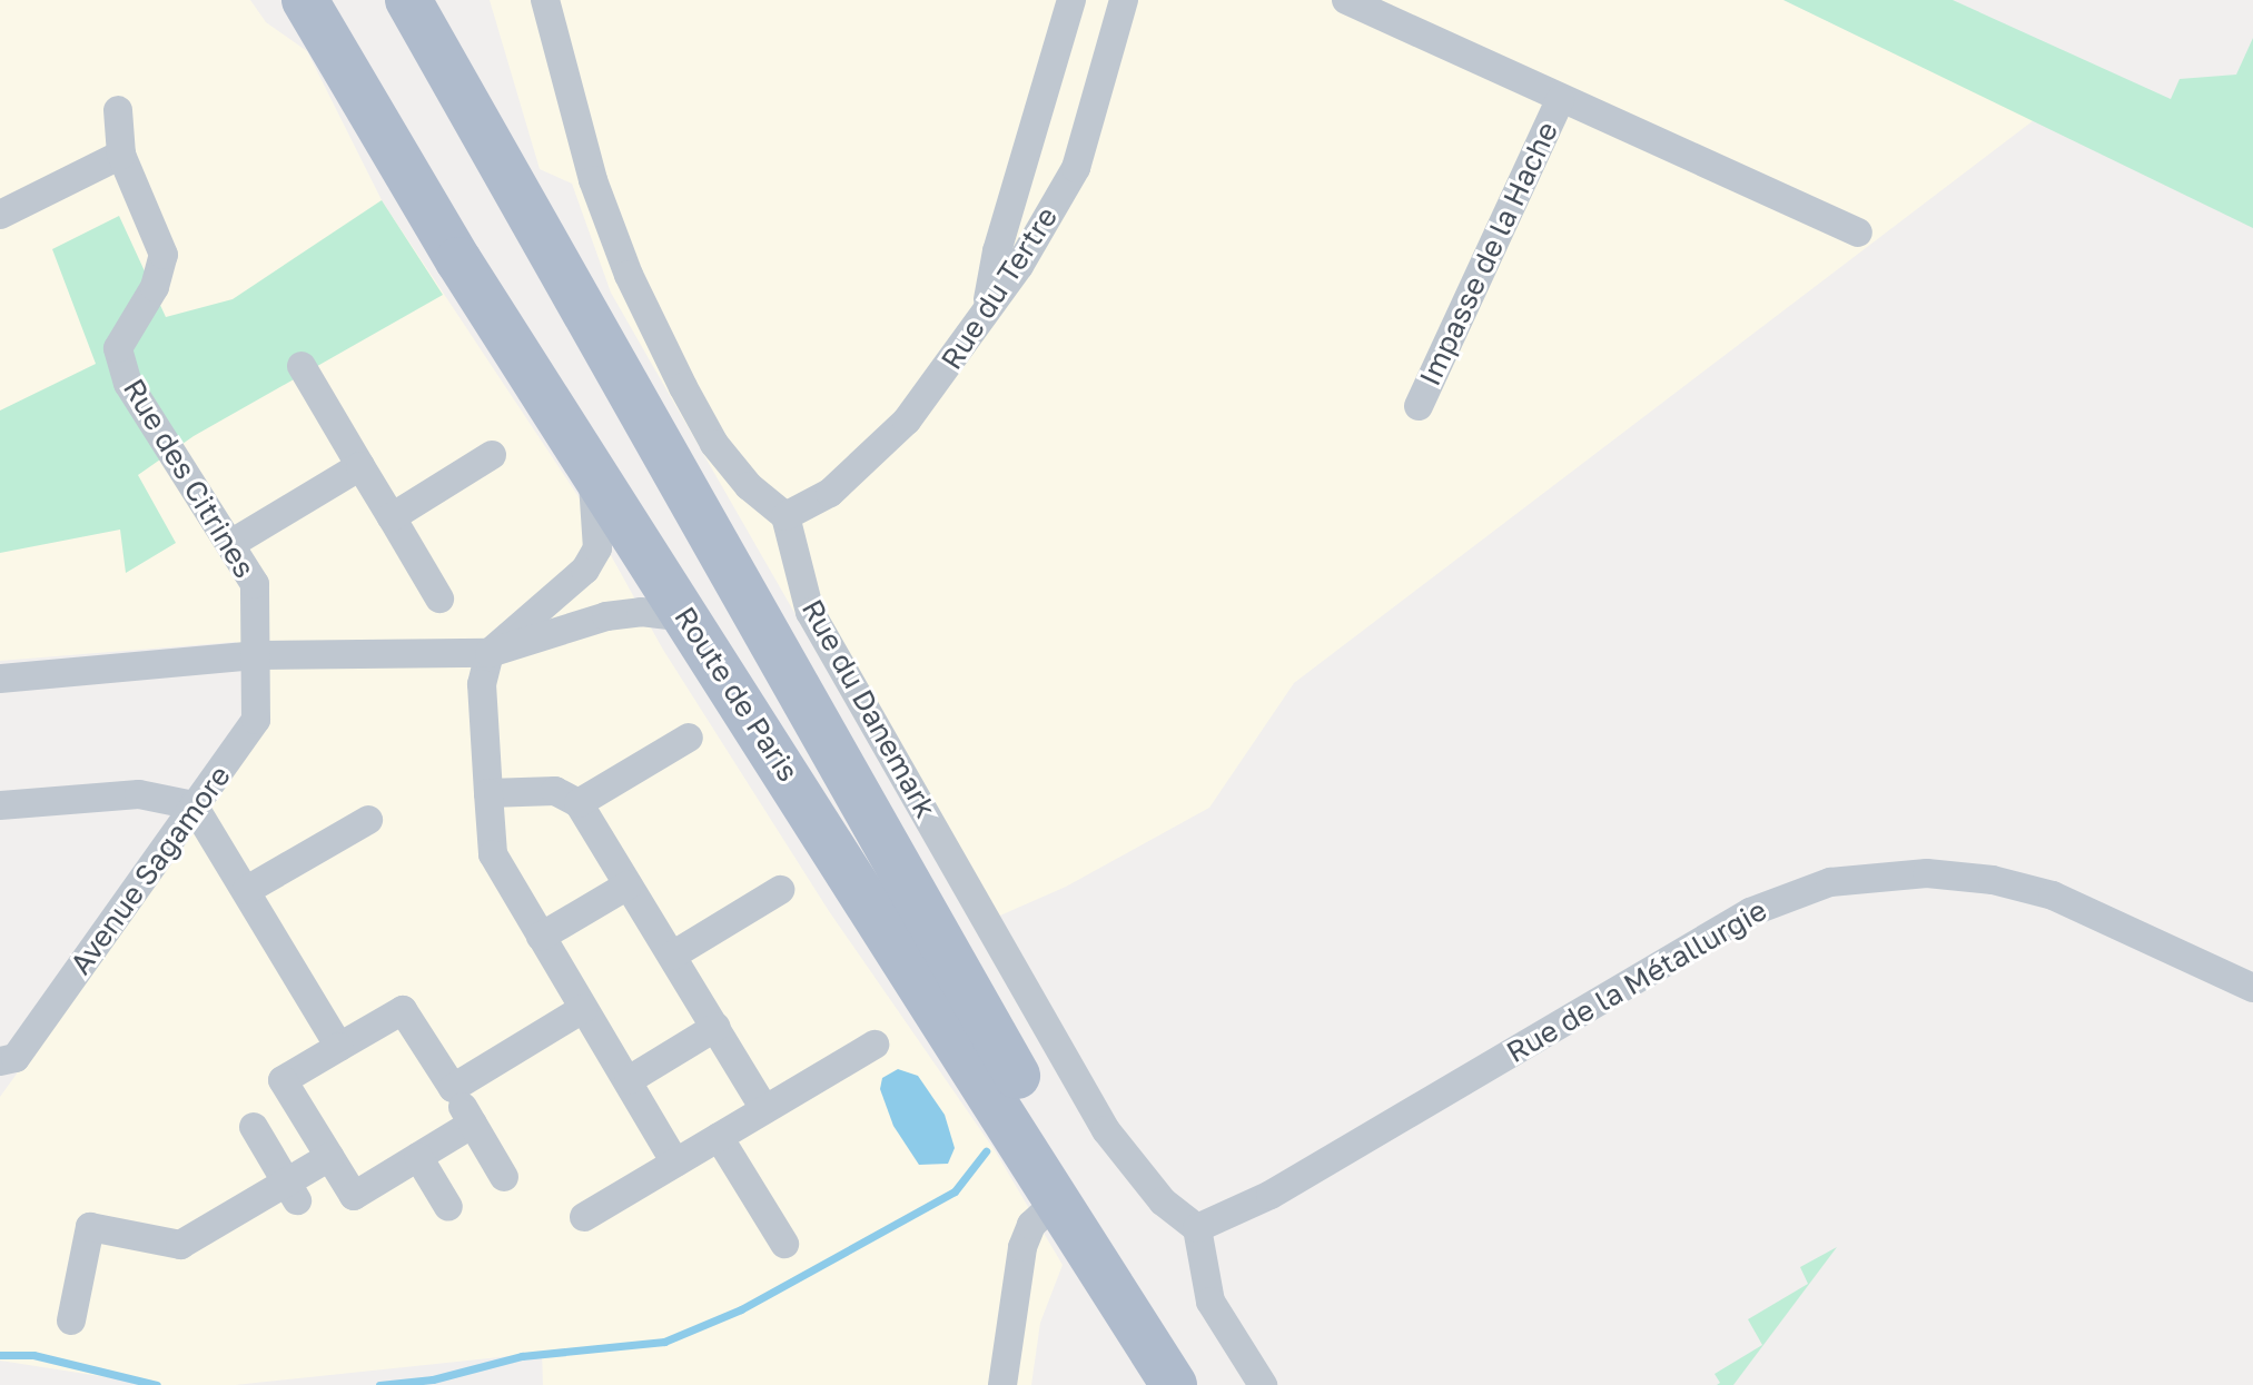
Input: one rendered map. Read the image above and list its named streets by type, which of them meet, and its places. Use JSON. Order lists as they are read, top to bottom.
{
  "streets": {
    "main road": ["Route de Paris"],
    "street": [
      "Impasse de la Hache",
      "Rue du Tertre",
      "Rue des Citrines",
      "Rue du Danemark",
      "Avenue Sagamore",
      "Rue de la Métallurgie"
    ]
  },
  "crossings": [
    ["Rue du Tertre", "Rue du Danemark"],
    ["Rue des Citrines", "Avenue Sagamore"],
    ["Rue du Danemark", "Rue de la Métallurgie"]
  ]
}
